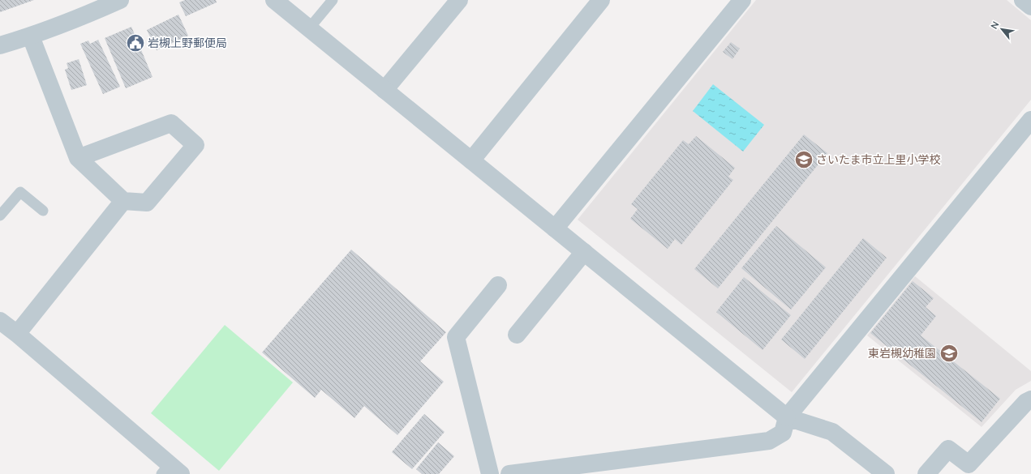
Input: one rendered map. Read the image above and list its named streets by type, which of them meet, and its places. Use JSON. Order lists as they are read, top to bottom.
{
  "places": {
    "public building": ["岩槻上野郵便局"],
    "school or university": ["さいたま市立上里小学校", "東岩槻幼稚園"]
  },
  "north": "top left"
}
